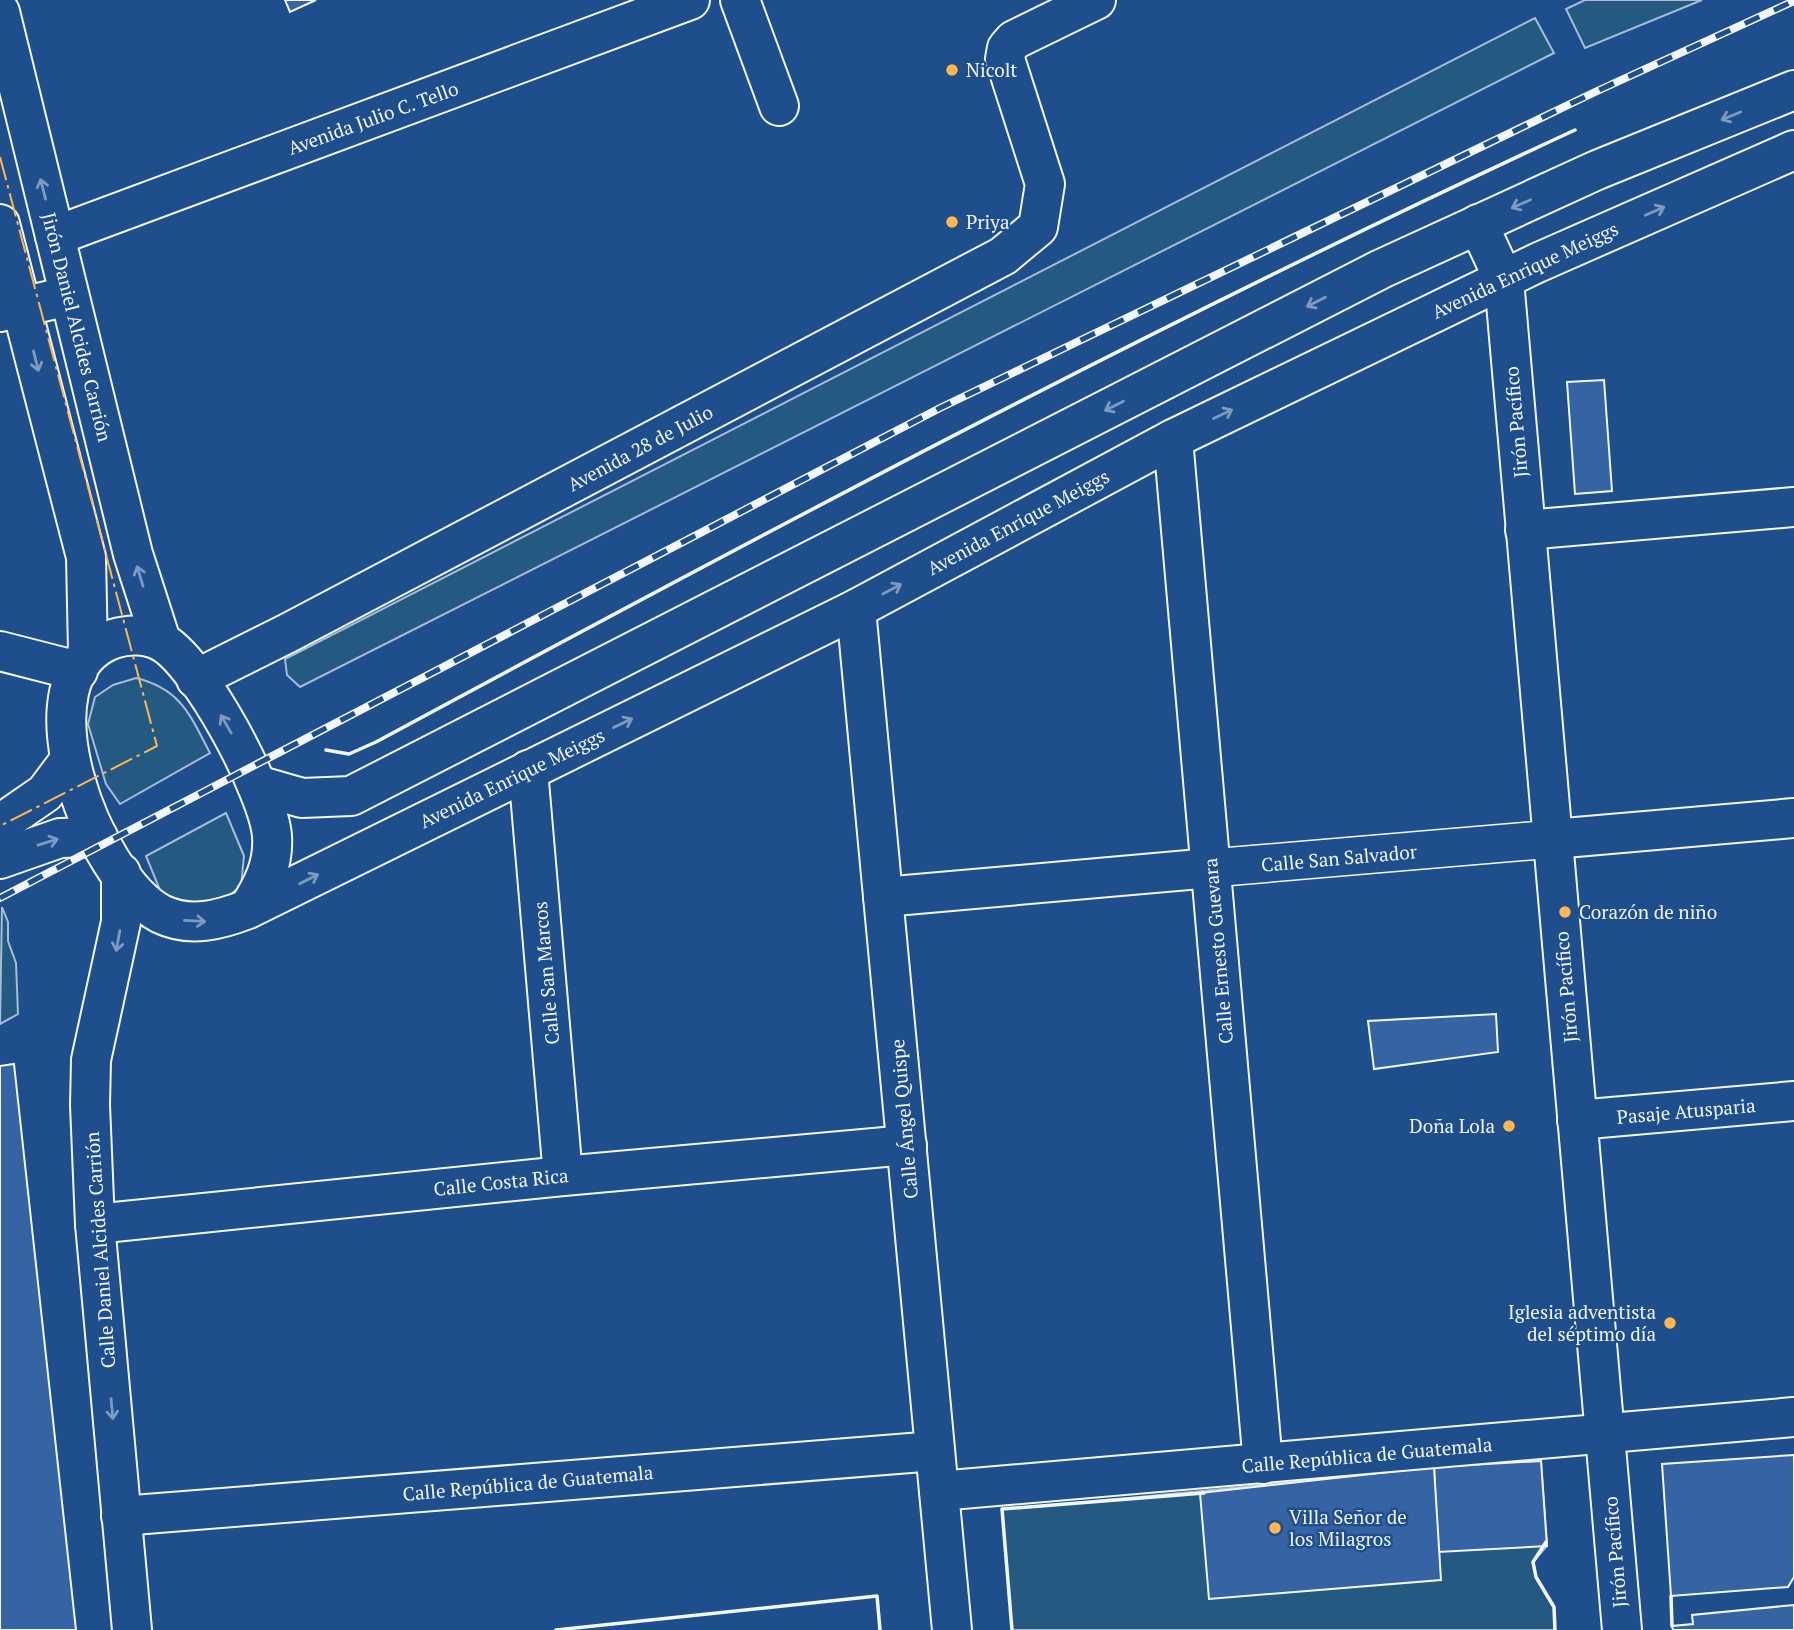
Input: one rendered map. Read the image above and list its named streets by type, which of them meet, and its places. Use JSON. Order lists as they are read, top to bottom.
{
  "streets": {
    "street": [
      "Avenida Julio C. Tello",
      "Avenida Enrique Meiggs",
      "Jirón Daniel Alcides Carrión",
      "Jirón Pacífico",
      "Avenida 28 de Julio",
      "Calle San Salvador",
      "Calle Ernesto Guevara",
      "Calle San Marcos",
      "Pasaje Atusparia",
      "Calle Ángel Quispe",
      "Calle Costa Rica",
      "Calle Daniel Alcides Carrión",
      "Calle República de Guatemala"
    ]
  },
  "crossings": [
    ["Avenida Julio C. Tello", "Jirón Daniel Alcides Carrión"],
    ["Avenida Enrique Meiggs", "Jirón Daniel Alcides Carrión"],
    ["Avenida Enrique Meiggs", "Jirón Pacífico"],
    ["Avenida Enrique Meiggs", "Avenida 28 de Julio"],
    ["Avenida Enrique Meiggs", "Calle Ernesto Guevara"],
    ["Avenida Enrique Meiggs", "Calle San Marcos"],
    ["Avenida Enrique Meiggs", "Calle Ángel Quispe"],
    ["Avenida Enrique Meiggs", "Calle Daniel Alcides Carrión"],
    ["Jirón Daniel Alcides Carrión", "Avenida 28 de Julio"],
    ["Jirón Daniel Alcides Carrión", "Calle Daniel Alcides Carrión"],
    ["Jirón Pacífico", "Calle San Salvador"],
    ["Jirón Pacífico", "Pasaje Atusparia"],
    ["Jirón Pacífico", "Calle República de Guatemala"],
    ["Avenida 28 de Julio", "Calle Daniel Alcides Carrión"],
    ["Calle San Salvador", "Calle Ernesto Guevara"],
    ["Calle San Salvador", "Calle Ángel Quispe"],
    ["Calle Ernesto Guevara", "Calle República de Guatemala"],
    ["Calle San Marcos", "Calle Costa Rica"],
    ["Calle Ángel Quispe", "Calle Costa Rica"],
    ["Calle Ángel Quispe", "Calle República de Guatemala"],
    ["Calle Costa Rica", "Calle Daniel Alcides Carrión"],
    ["Calle Daniel Alcides Carrión", "Calle República de Guatemala"]
  ],
  "one_way": ["Calle Daniel Alcides Carrión"],
  "places": [
    "Nicolt",
    "Priya",
    "Corazón de niño",
    "Doña Lola",
    "Iglesia adventista del séptimo día",
    "Villa Señor de los Milagros"
  ]
}
